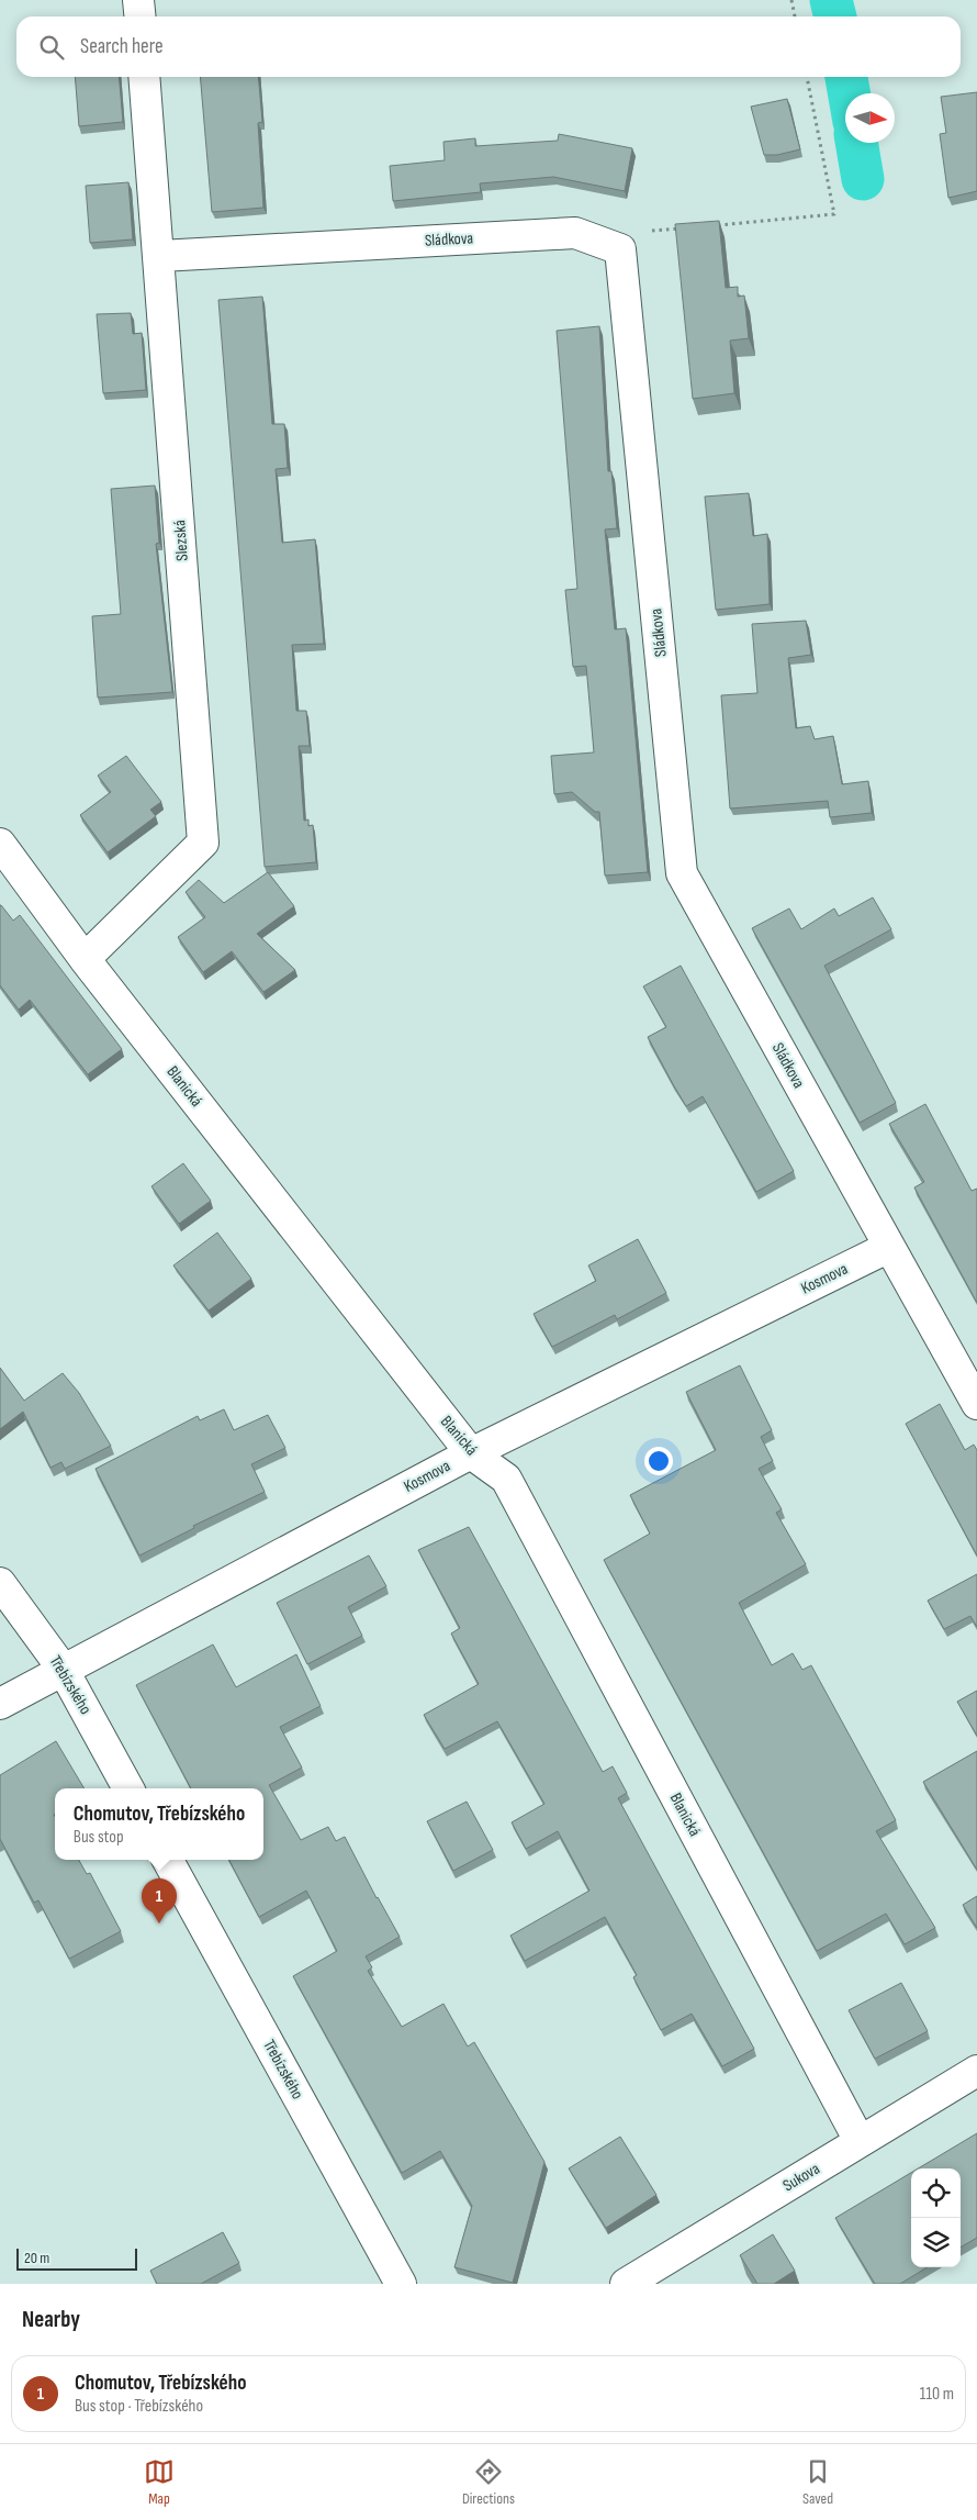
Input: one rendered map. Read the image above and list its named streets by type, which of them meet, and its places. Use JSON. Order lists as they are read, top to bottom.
{
  "streets": {
    "street": [
      "Sládkova",
      "Slezská",
      "Blanická",
      "Kosmova",
      "Třebízského",
      "Sukova"
    ]
  },
  "crossings": [
    ["Sládkova", "Slezská"],
    ["Sládkova", "Kosmova"],
    ["Slezská", "Blanická"],
    ["Blanická", "Kosmova"],
    ["Blanická", "Sukova"],
    ["Kosmova", "Třebízského"]
  ],
  "scale_bar": "20 m",
  "north": "right",
  "page": {
    "search": "Search here",
    "popup": ["Chomutov, Třebízského", "Bus stop"],
    "pins": "1",
    "scale": "20 m",
    "heading": "Nearby",
    "list": [
      {
        "mark": "1",
        "name": "Chomutov, Třebízského",
        "note": "Bus stop · Třebízského",
        "value": "110 m"
      }
    ],
    "nav": ["Map", "Directions", "Saved"]
  }
}
